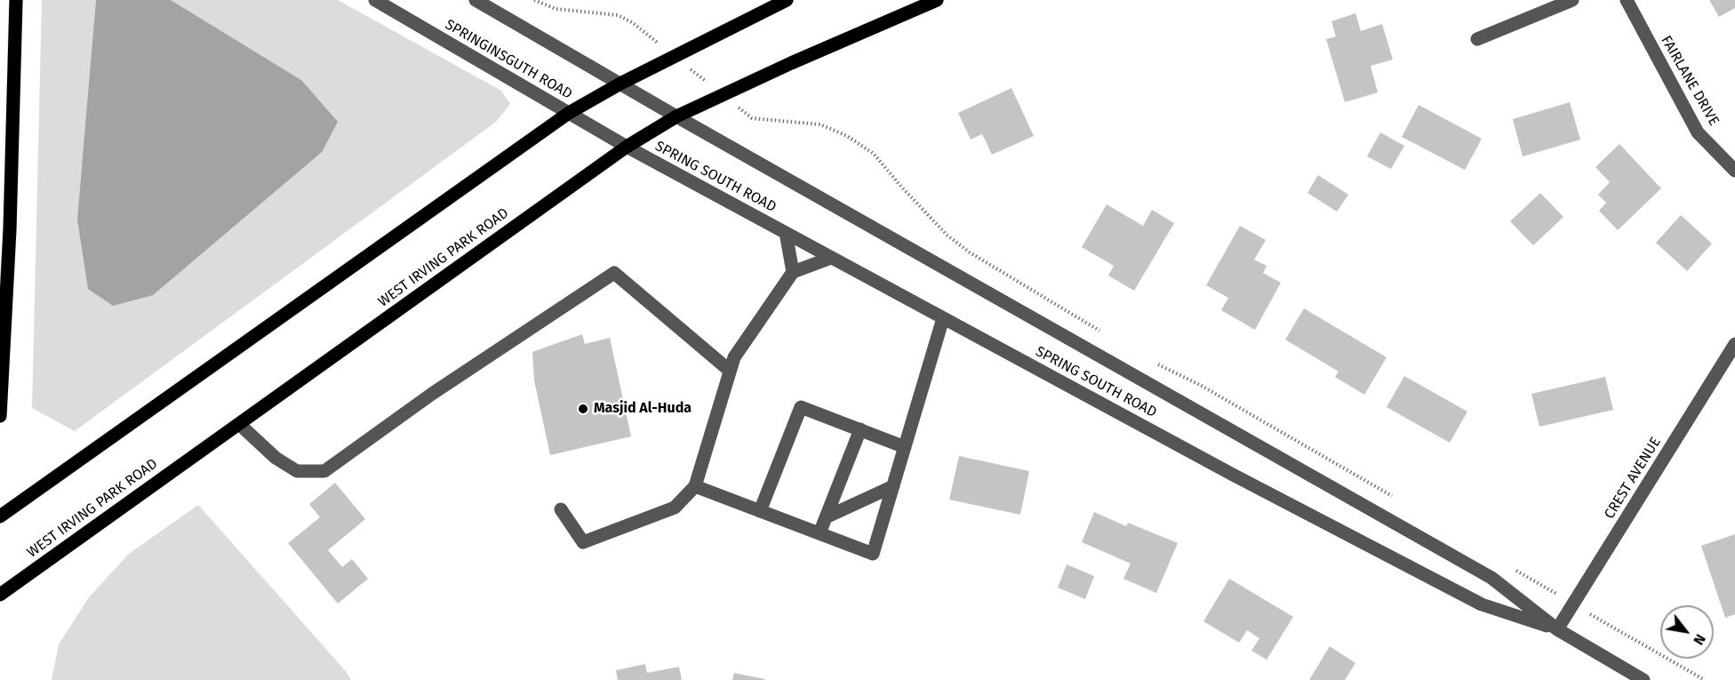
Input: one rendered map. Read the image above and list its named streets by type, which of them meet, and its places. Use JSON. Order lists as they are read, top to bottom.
{
  "streets": {
    "main road": ["WEST IRVING PARK ROAD"],
    "street": [
      "SPRINGINSGUTH ROAD",
      "FAIRLANE DRIVE",
      "SPRING SOUTH ROAD",
      "CREST AVENUE"
    ]
  },
  "crossings": [
    ["SPRINGINSGUTH ROAD", "SPRING SOUTH ROAD"],
    ["SPRINGINSGUTH ROAD", "WEST IRVING PARK ROAD"],
    ["SPRING SOUTH ROAD", "WEST IRVING PARK ROAD"],
    ["SPRING SOUTH ROAD", "CREST AVENUE"]
  ],
  "places": ["Masjid Al-Huda"],
  "north": "bottom right"
}
